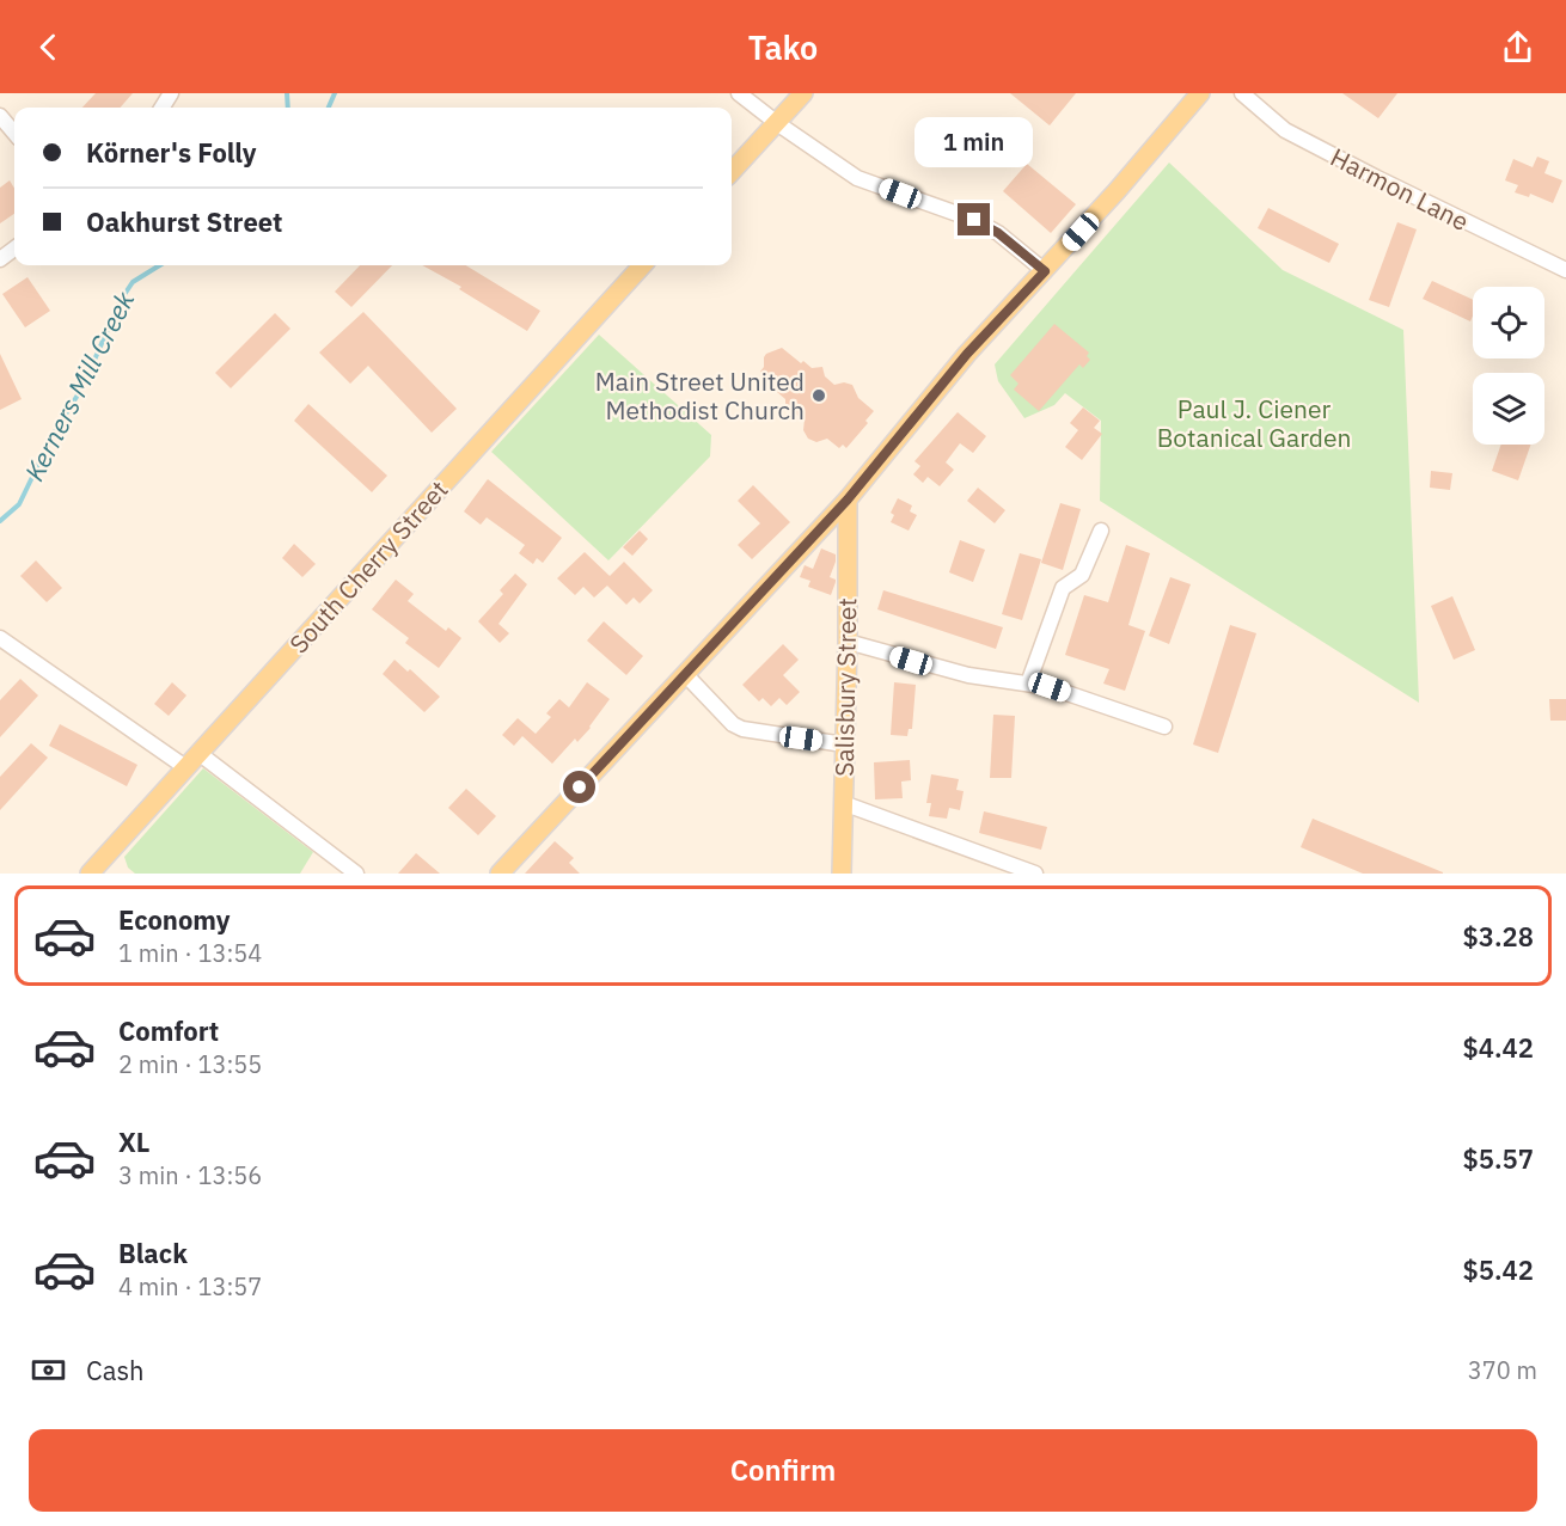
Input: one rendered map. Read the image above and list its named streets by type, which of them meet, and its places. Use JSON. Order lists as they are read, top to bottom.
{
  "streets": {
    "main road": ["South Cherry Street", "Salisbury Street"],
    "street": ["Harmon Lane"]
  },
  "water": ["Kerners Mill Creek"],
  "parks": ["Paul J. Ciener Botanical Garden"],
  "places": ["Main Street United Methodist Church"],
  "page": {
    "header": "Tako",
    "banner": ["Körner's Folly", "Oakhurst Street"],
    "bubble": "1 min",
    "list": [
      {
        "name": "Economy",
        "note": "1 min · 13:54",
        "value": "$3.28"
      },
      {
        "name": "Comfort",
        "note": "2 min · 13:55",
        "value": "$4.42"
      },
      {
        "name": "XL",
        "note": "3 min · 13:56",
        "value": "$5.57"
      },
      {
        "name": "Black",
        "note": "4 min · 13:57",
        "value": "$5.42"
      }
    ],
    "pay": ["Cash", "370 m"],
    "buttons": "Confirm"
  }
}
